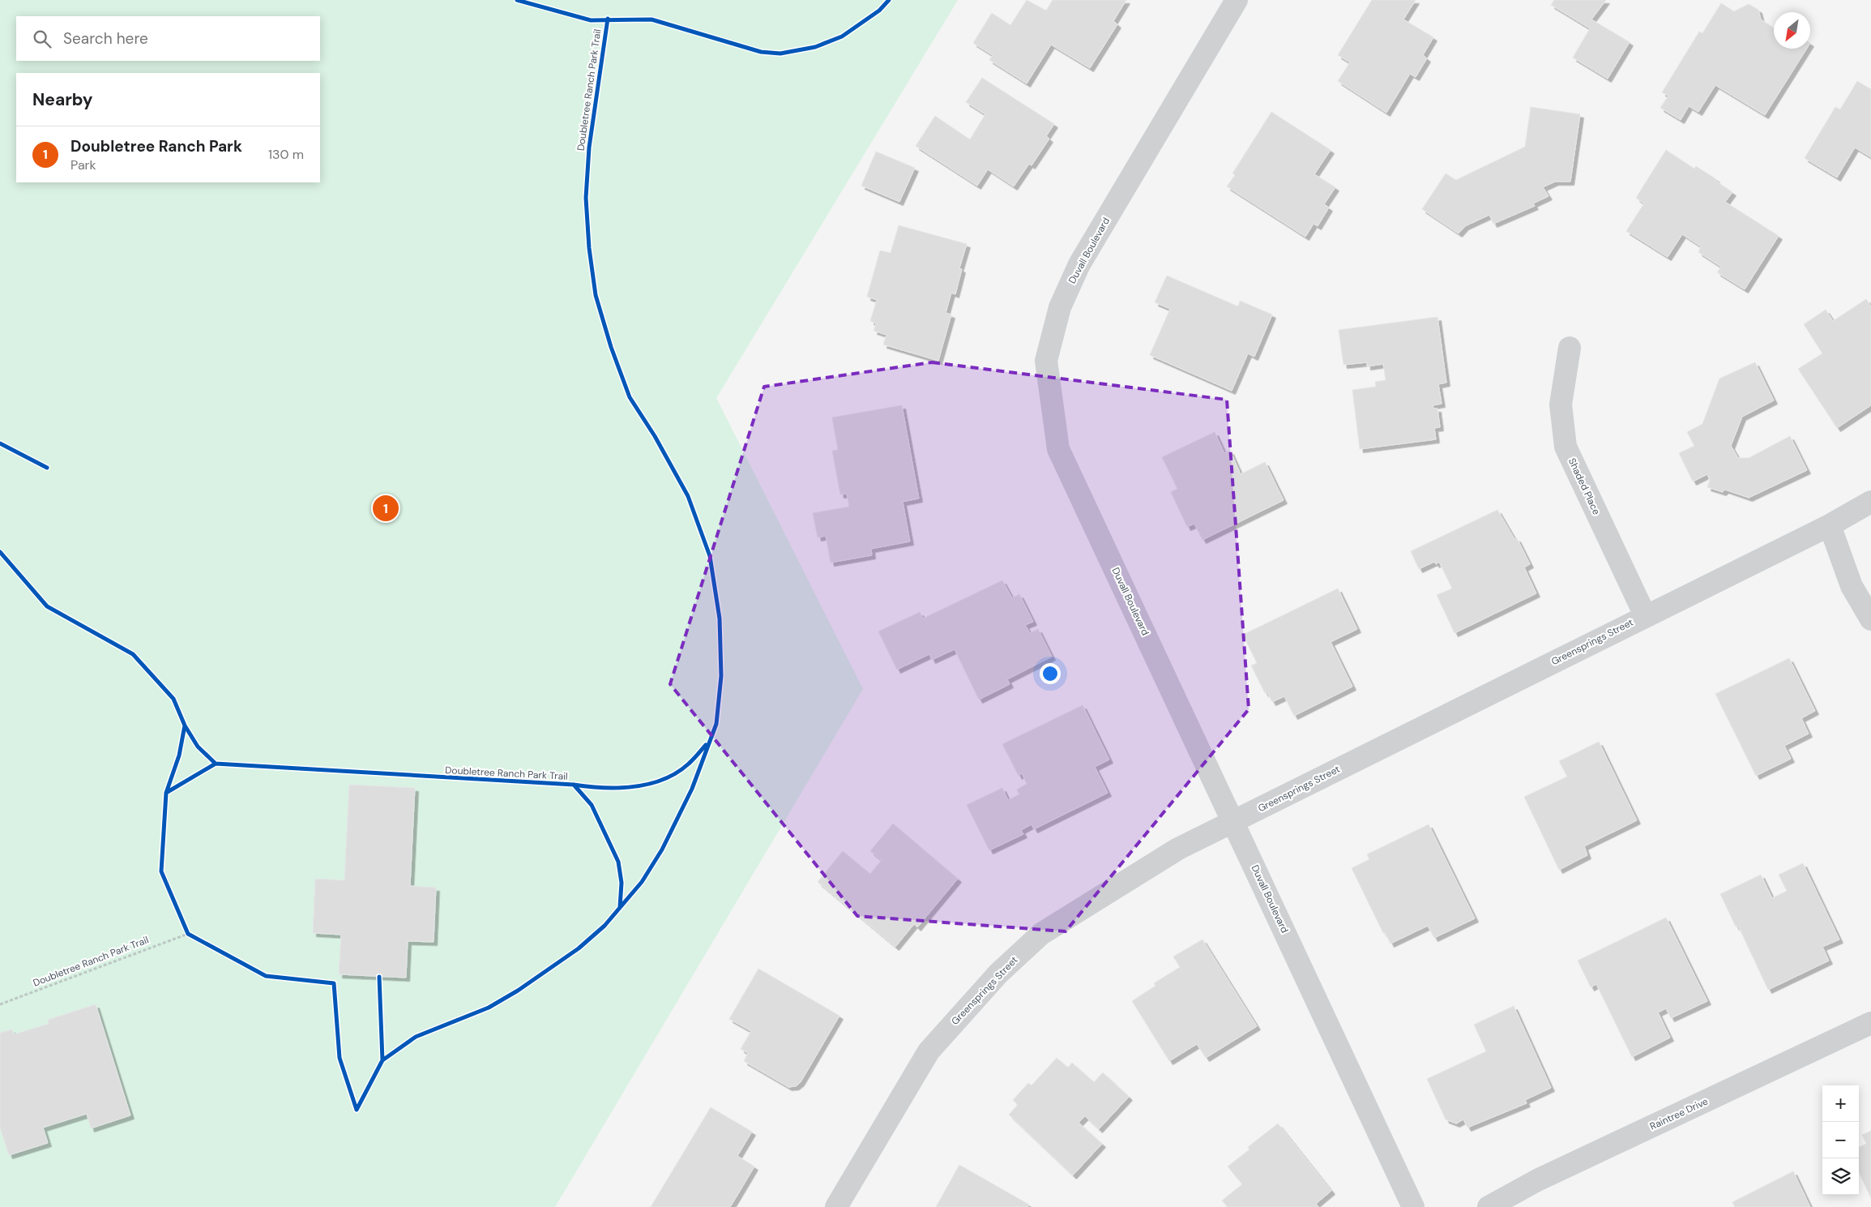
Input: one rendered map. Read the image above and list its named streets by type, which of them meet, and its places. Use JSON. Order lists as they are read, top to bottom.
{
  "streets": {
    "street": [
      "Duvall Boulevard",
      "Shaded Place",
      "Greensprings Street",
      "Raintree Drive"
    ],
    "cycle path": ["Doubletree Ranch Park Trail"]
  },
  "crossings": [
    ["Duvall Boulevard", "Greensprings Street"],
    ["Shaded Place", "Greensprings Street"]
  ],
  "north": "bottom left",
  "page": {
    "search": "Search here",
    "heading": "Nearby",
    "list": [
      {
        "mark": "1",
        "name": "Doubletree Ranch Park",
        "note": "Park",
        "value": "130 m"
      }
    ],
    "pins": "1",
    "map_buttons": ["+", "−"]
  }
}
